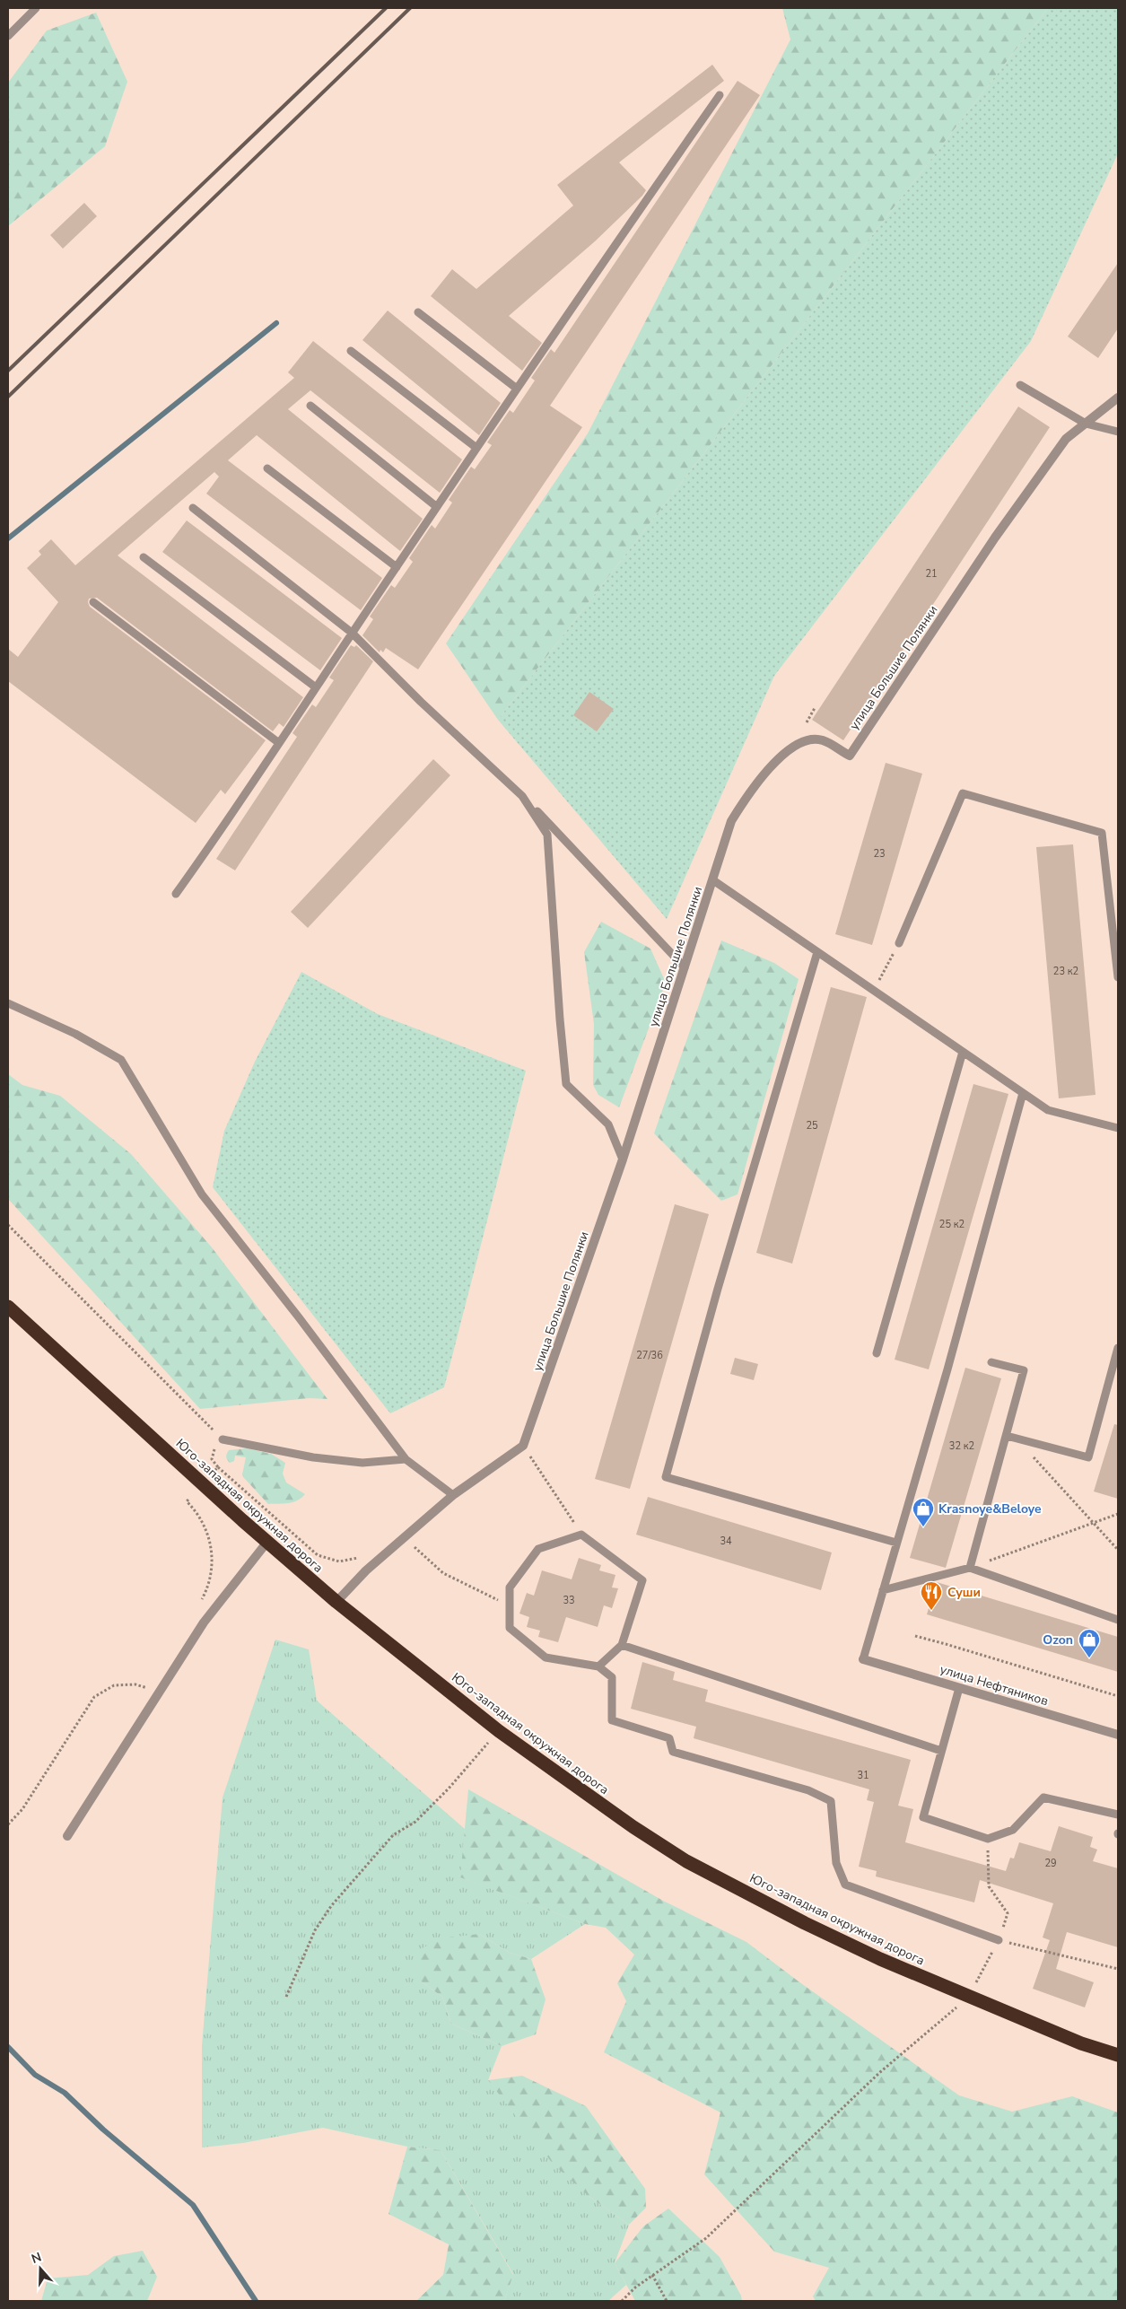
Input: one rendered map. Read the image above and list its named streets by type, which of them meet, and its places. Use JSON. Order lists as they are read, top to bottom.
{
  "streets": {
    "highway": ["Юго-западная окружная дорога"],
    "street": ["улица Большие Полянки", "улица Нефтяников"]
  },
  "places": {
    "shop": ["Krasnoye&Beloye", "Ozon"],
    "restaurant": ["Суши"]
  },
  "house_numbers": [
    "21",
    "23",
    "23 к2",
    "25",
    "25 к2",
    "27/36",
    "32 к2",
    "34",
    "33",
    "31",
    "29"
  ],
  "north": "top"
}
